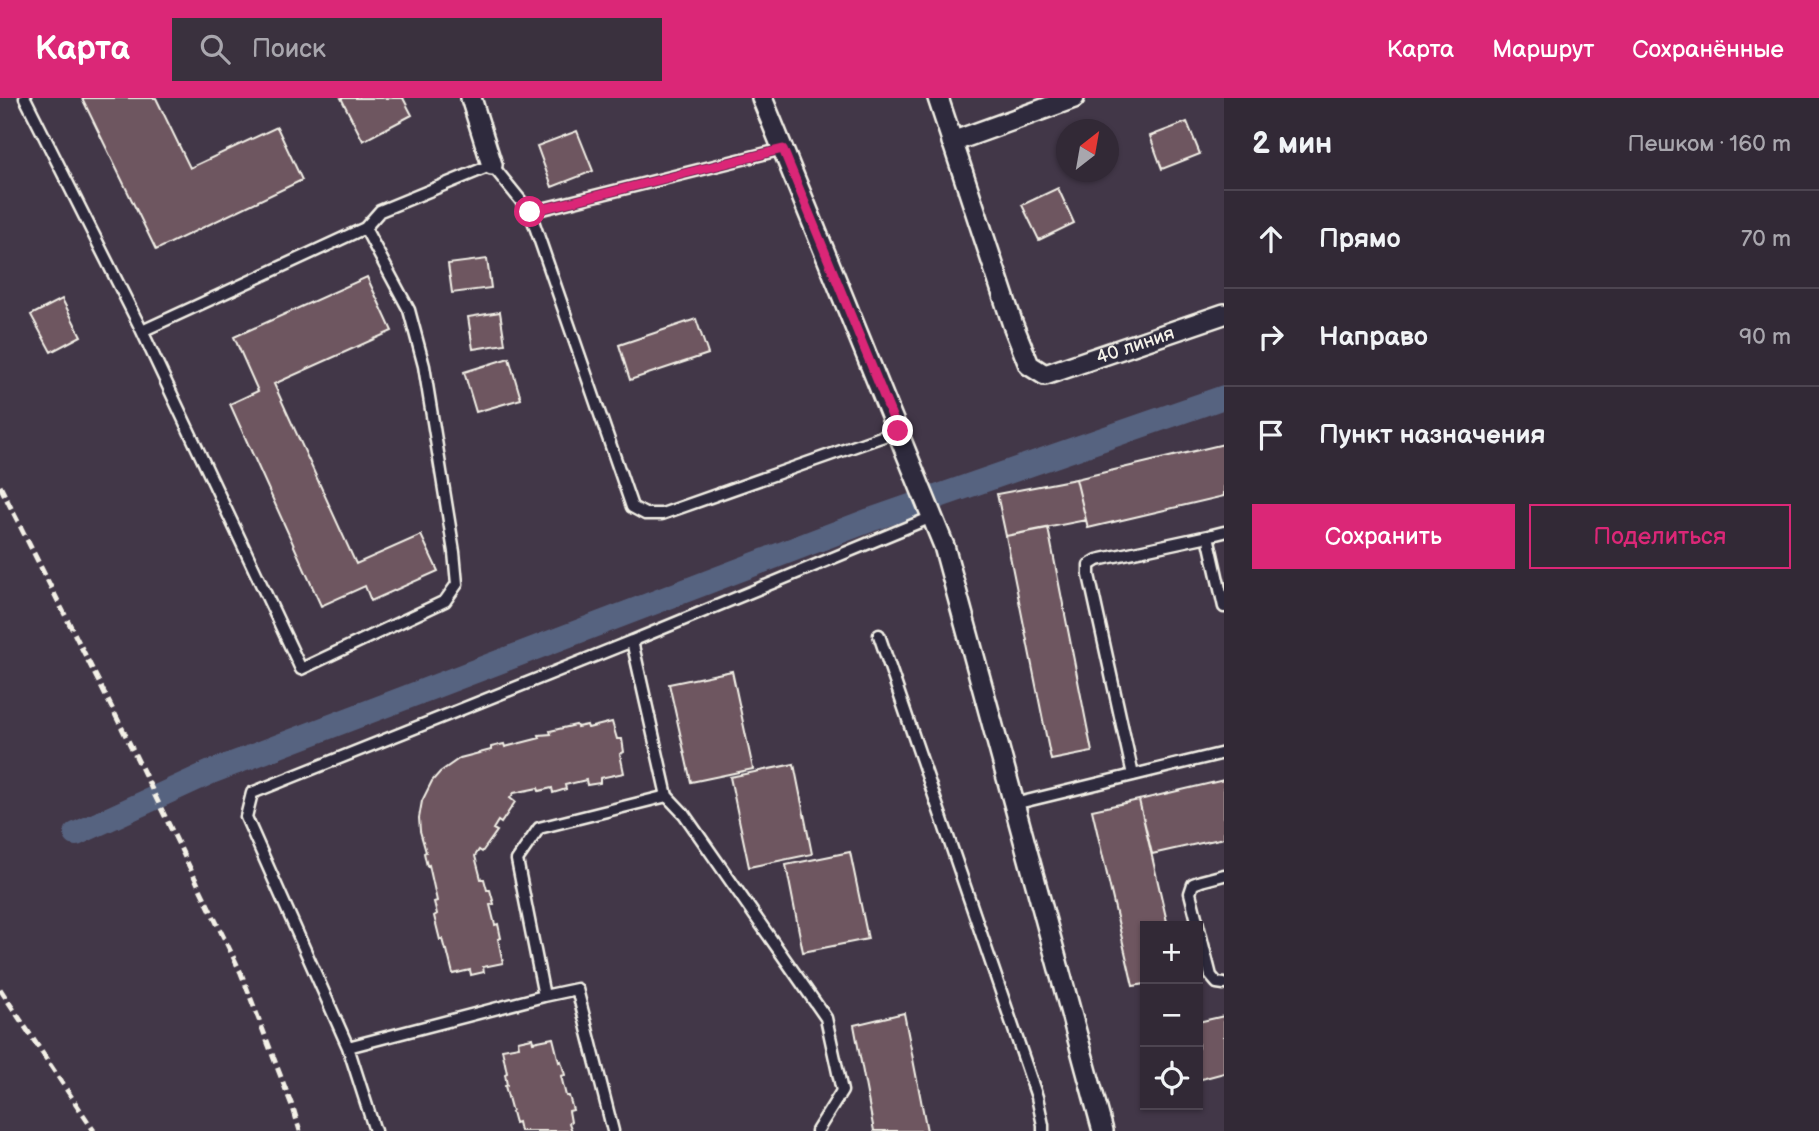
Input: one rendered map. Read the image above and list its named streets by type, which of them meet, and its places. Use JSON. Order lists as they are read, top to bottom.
{
  "streets": {
    "street": ["40 линия"]
  },
  "north": "top right",
  "page": {
    "header": "Карта",
    "search": "Поиск",
    "nav": ["Карта", "Маршрут", "Сохранённые"],
    "heading": ["2 мин", "Пешком · 160 m"],
    "list": [
      ["Прямо", "70 m"],
      ["Направо", "90 m"],
      "Пункт назначения"
    ],
    "buttons": ["Сохранить", "Поделиться"],
    "map_buttons": ["+", "−"]
  }
}
